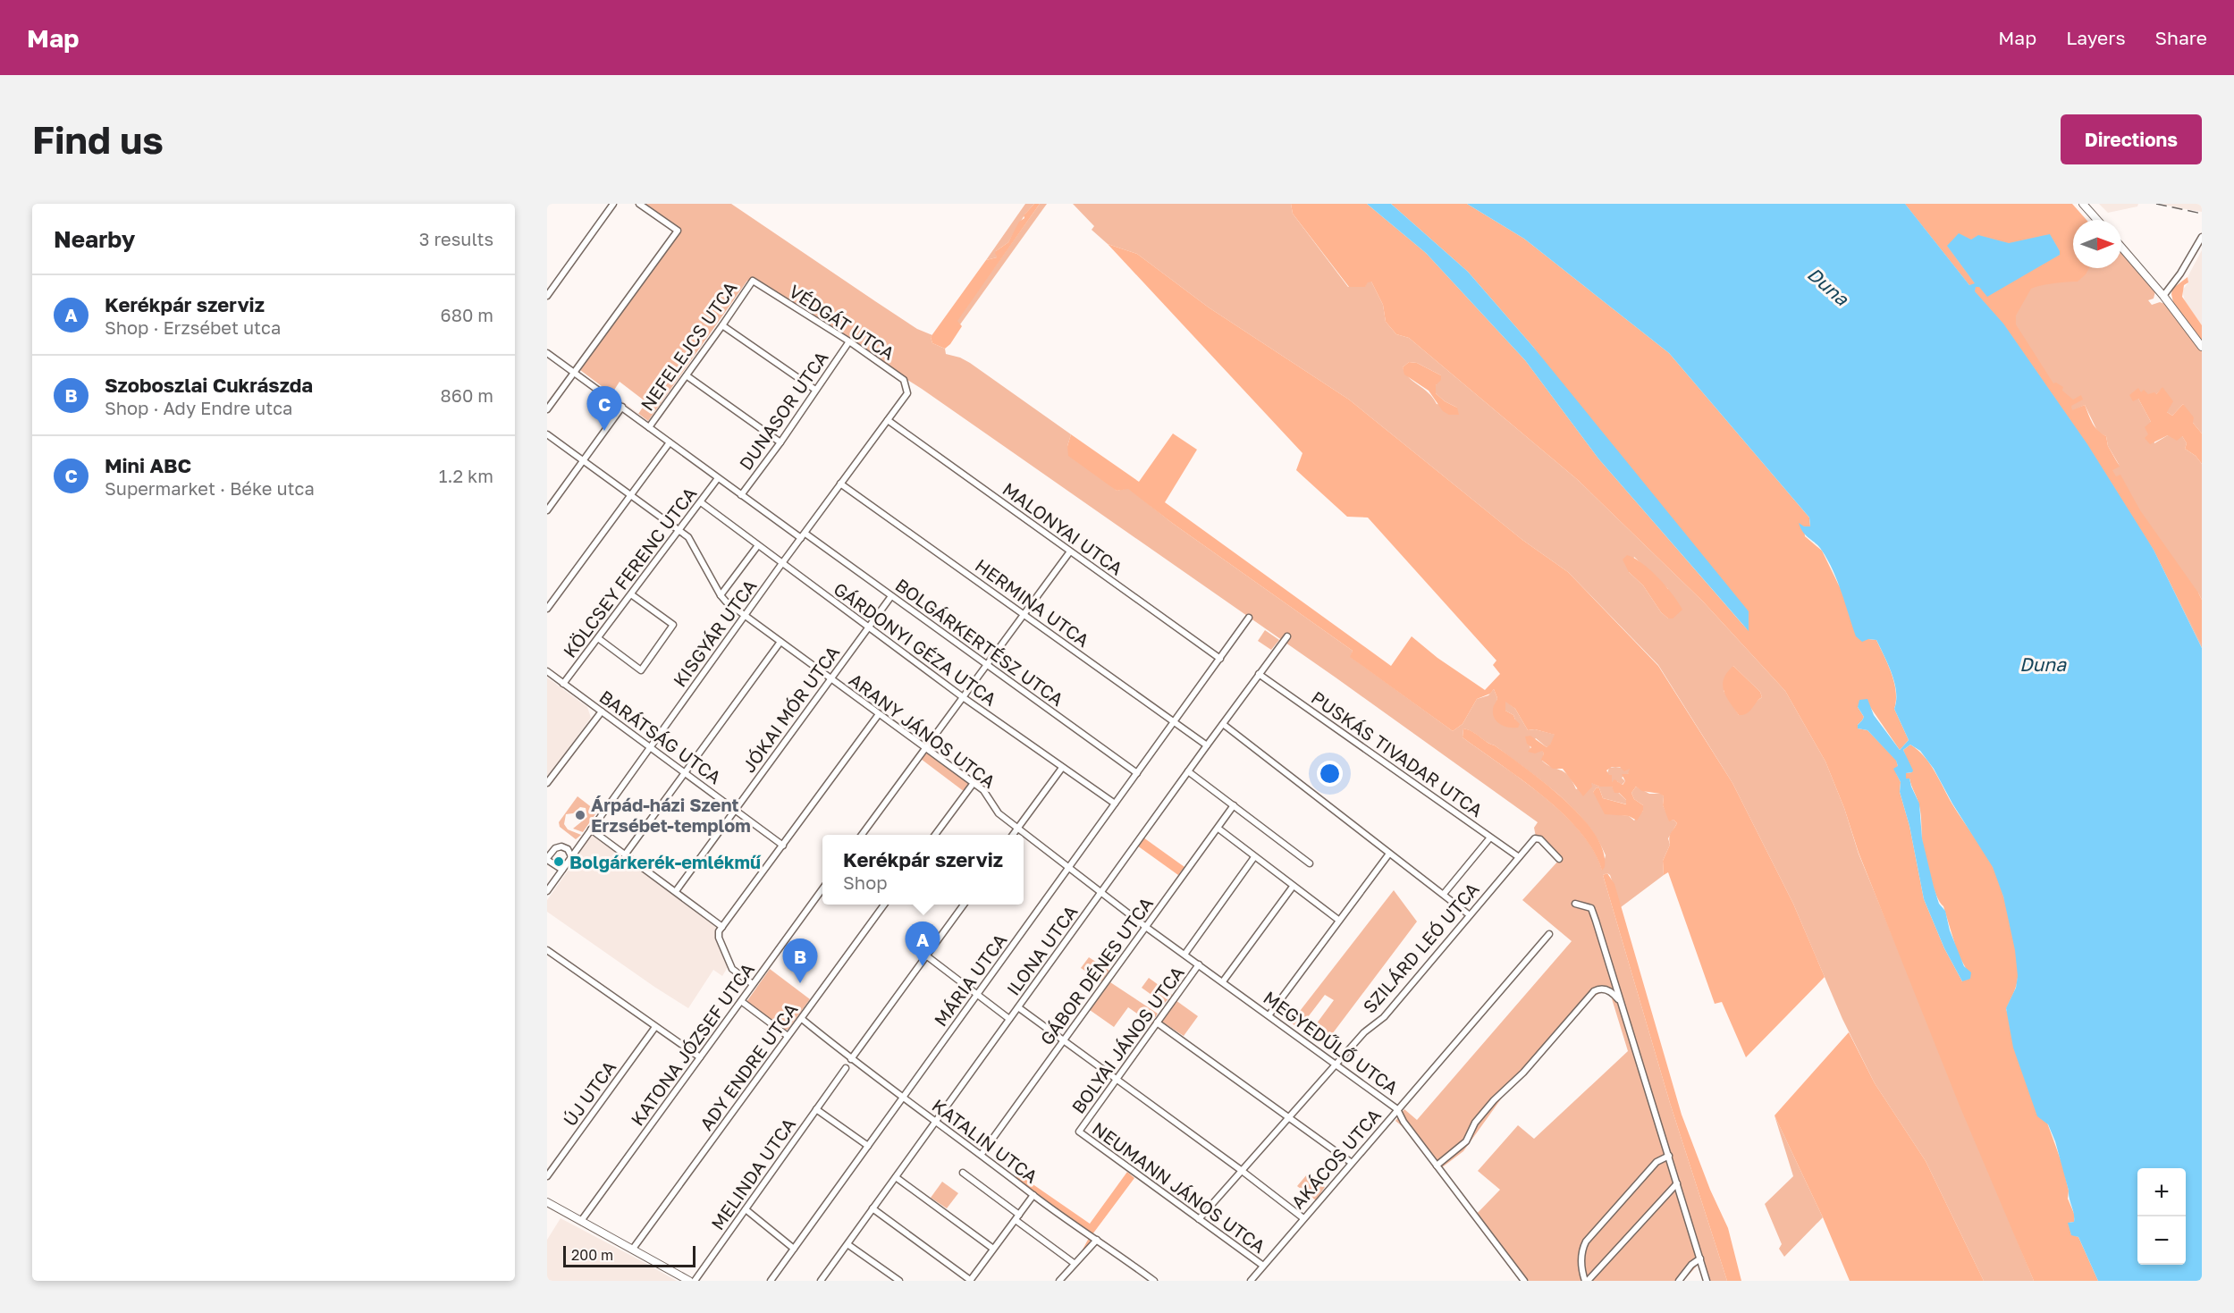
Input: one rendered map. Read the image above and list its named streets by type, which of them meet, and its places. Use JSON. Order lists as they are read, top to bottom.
{
  "streets": {
    "street": [
      "VÉDGÁT UTCA",
      "NEFELEJCS UTCA",
      "DUNASOR UTCA",
      "MALONYAI UTCA",
      "KÖLCSEY FERENC UTCA",
      "HERMINA UTCA",
      "KISGYÁR UTCA",
      "BOLGÁRKERTÉSZ UTCA",
      "GÁRDONYI GÉZA UTCA",
      "JÓKAI MÓR UTCA",
      "ARANY JÁNOS UTCA",
      "BARÁTSÁG UTCA",
      "PUSKÁS TIVADAR UTCA",
      "SZILÁRD LEÓ UTCA",
      "ILONA UTCA",
      "GÁBOR DÉNES UTCA",
      "MÁRIA UTCA",
      "BOLYAI JÁNOS UTCA",
      "MEGYEDŰLŐ UTCA",
      "KATONA JÓZSEF UTCA",
      "ADY ENDRE UTCA",
      "ÚJ UTCA",
      "KATALIN UTCA",
      "AKÁCOS UTCA",
      "MELINDA UTCA",
      "NEUMANN JÁNOS UTCA"
    ]
  },
  "crossings": [
    ["VÉDGÁT UTCA", "NEFELEJCS UTCA"],
    ["VÉDGÁT UTCA", "DUNASOR UTCA"],
    ["VÉDGÁT UTCA", "KISGYÁR UTCA"],
    ["NEFELEJCS UTCA", "BOLGÁRKERTÉSZ UTCA"],
    ["DUNASOR UTCA", "BOLGÁRKERTÉSZ UTCA"],
    ["MALONYAI UTCA", "KISGYÁR UTCA"],
    ["MALONYAI UTCA", "MÁRIA UTCA"],
    ["KÖLCSEY FERENC UTCA", "BOLGÁRKERTÉSZ UTCA"],
    ["KÖLCSEY FERENC UTCA", "GÁRDONYI GÉZA UTCA"],
    ["KÖLCSEY FERENC UTCA", "BARÁTSÁG UTCA"],
    ["HERMINA UTCA", "KISGYÁR UTCA"],
    ["HERMINA UTCA", "ILONA UTCA"],
    ["HERMINA UTCA", "MÁRIA UTCA"],
    ["KISGYÁR UTCA", "BOLGÁRKERTÉSZ UTCA"],
    ["KISGYÁR UTCA", "GÁRDONYI GÉZA UTCA"],
    ["KISGYÁR UTCA", "ARANY JÁNOS UTCA"],
    ["KISGYÁR UTCA", "BARÁTSÁG UTCA"],
    ["BOLGÁRKERTÉSZ UTCA", "JÓKAI MÓR UTCA"],
    ["BOLGÁRKERTÉSZ UTCA", "MÁRIA UTCA"],
    ["GÁRDONYI GÉZA UTCA", "JÓKAI MÓR UTCA"],
    ["GÁRDONYI GÉZA UTCA", "MÁRIA UTCA"],
    ["JÓKAI MÓR UTCA", "ARANY JÁNOS UTCA"],
    ["JÓKAI MÓR UTCA", "BARÁTSÁG UTCA"],
    ["ARANY JÁNOS UTCA", "ILONA UTCA"],
    ["ARANY JÁNOS UTCA", "MÁRIA UTCA"],
    ["ARANY JÁNOS UTCA", "MEGYEDŰLŐ UTCA"],
    ["PUSKÁS TIVADAR UTCA", "SZILÁRD LEÓ UTCA"],
    ["PUSKÁS TIVADAR UTCA", "ILONA UTCA"],
    ["SZILÁRD LEÓ UTCA", "MEGYEDŰLŐ UTCA"],
    ["SZILÁRD LEÓ UTCA", "NEUMANN JÁNOS UTCA"],
    ["ILONA UTCA", "MEGYEDŰLŐ UTCA"],
    ["ILONA UTCA", "KATALIN UTCA"],
    ["GÁBOR DÉNES UTCA", "MEGYEDŰLŐ UTCA"],
    ["GÁBOR DÉNES UTCA", "KATALIN UTCA"],
    ["MÁRIA UTCA", "KATALIN UTCA"],
    ["BOLYAI JÁNOS UTCA", "MEGYEDŰLŐ UTCA"],
    ["BOLYAI JÁNOS UTCA", "NEUMANN JÁNOS UTCA"],
    ["MEGYEDŰLŐ UTCA", "AKÁCOS UTCA"],
    ["ADY ENDRE UTCA", "KATALIN UTCA"],
    ["AKÁCOS UTCA", "NEUMANN JÁNOS UTCA"]
  ],
  "water": ["Duna"],
  "places": ["Árpád-házi Szent Erzsébet-templom", "Bolgárkerék-emlékmű"],
  "scale_bar": "200 m",
  "north": "right",
  "page": {
    "header": "Map",
    "nav": ["Map", "Layers", "Share"],
    "buttons": "Directions",
    "title": "Find us",
    "heading": ["Nearby", "3 results"],
    "list": [
      {
        "mark": "A",
        "name": "Kerékpár szerviz",
        "note": "Shop · Erzsébet utca",
        "value": "680 m"
      },
      {
        "mark": "B",
        "name": "Szoboszlai Cukrászda",
        "note": "Shop · Ady Endre utca",
        "value": "860 m"
      },
      {
        "mark": "C",
        "name": "Mini ABC",
        "note": "Supermarket · Béke utca",
        "value": "1.2 km"
      }
    ],
    "pins": ["C", "A", "B"],
    "popup": ["Kerékpár szerviz", "Shop"],
    "map_buttons": ["+", "−"],
    "scale": "200 m"
  }
}
